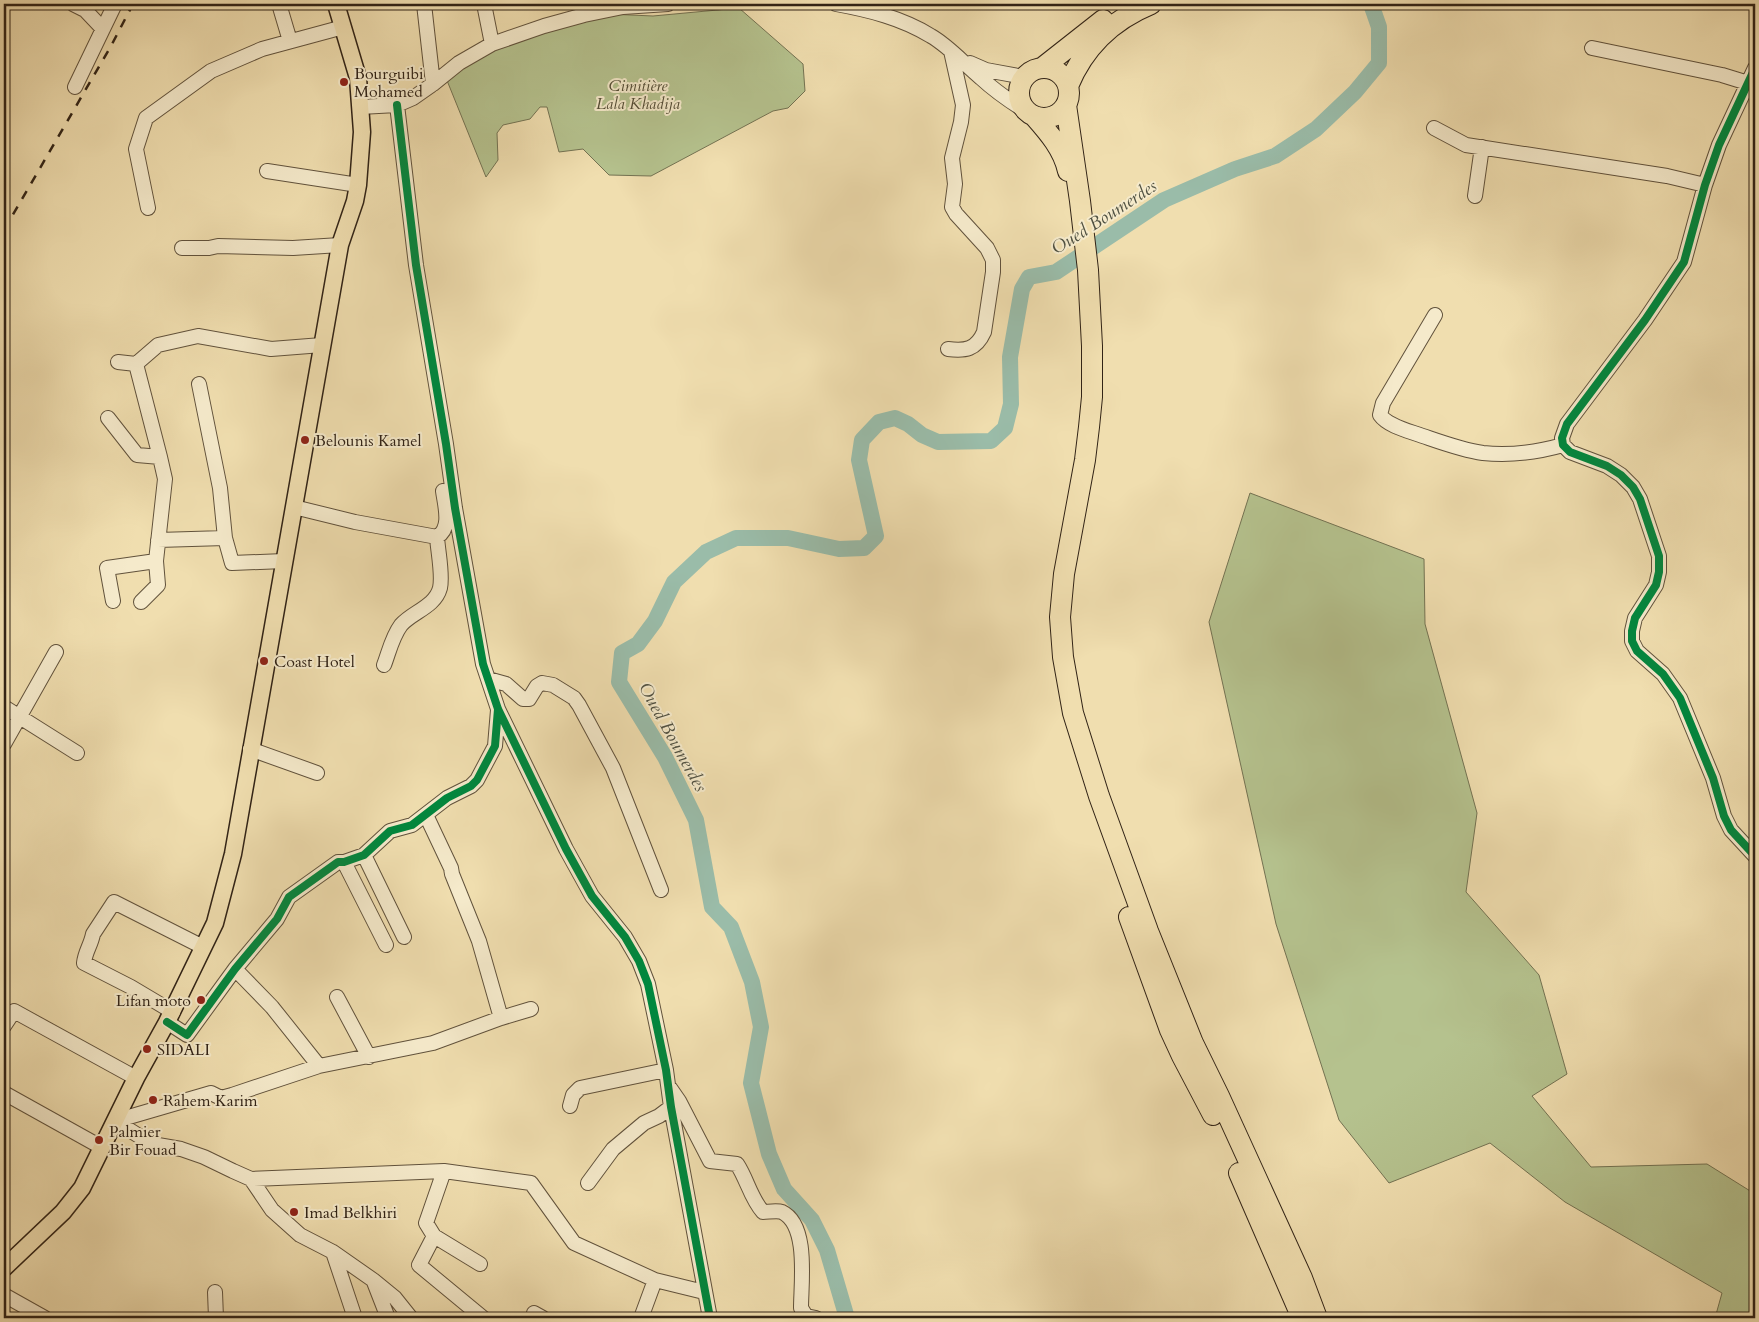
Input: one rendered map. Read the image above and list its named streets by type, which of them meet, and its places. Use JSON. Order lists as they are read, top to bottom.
{
  "water": ["Oued Boumerdes"],
  "parks": ["Cimitière Lala Khadija"],
  "places": [
    "Bourguibi Mohamed",
    "Belounis Kamel",
    "Coast Hotel",
    "Lifan moto",
    "SIDALI",
    "Rahem Karim",
    "Palmier Bir Fouad",
    "Imad Belkhiri"
  ]
}
